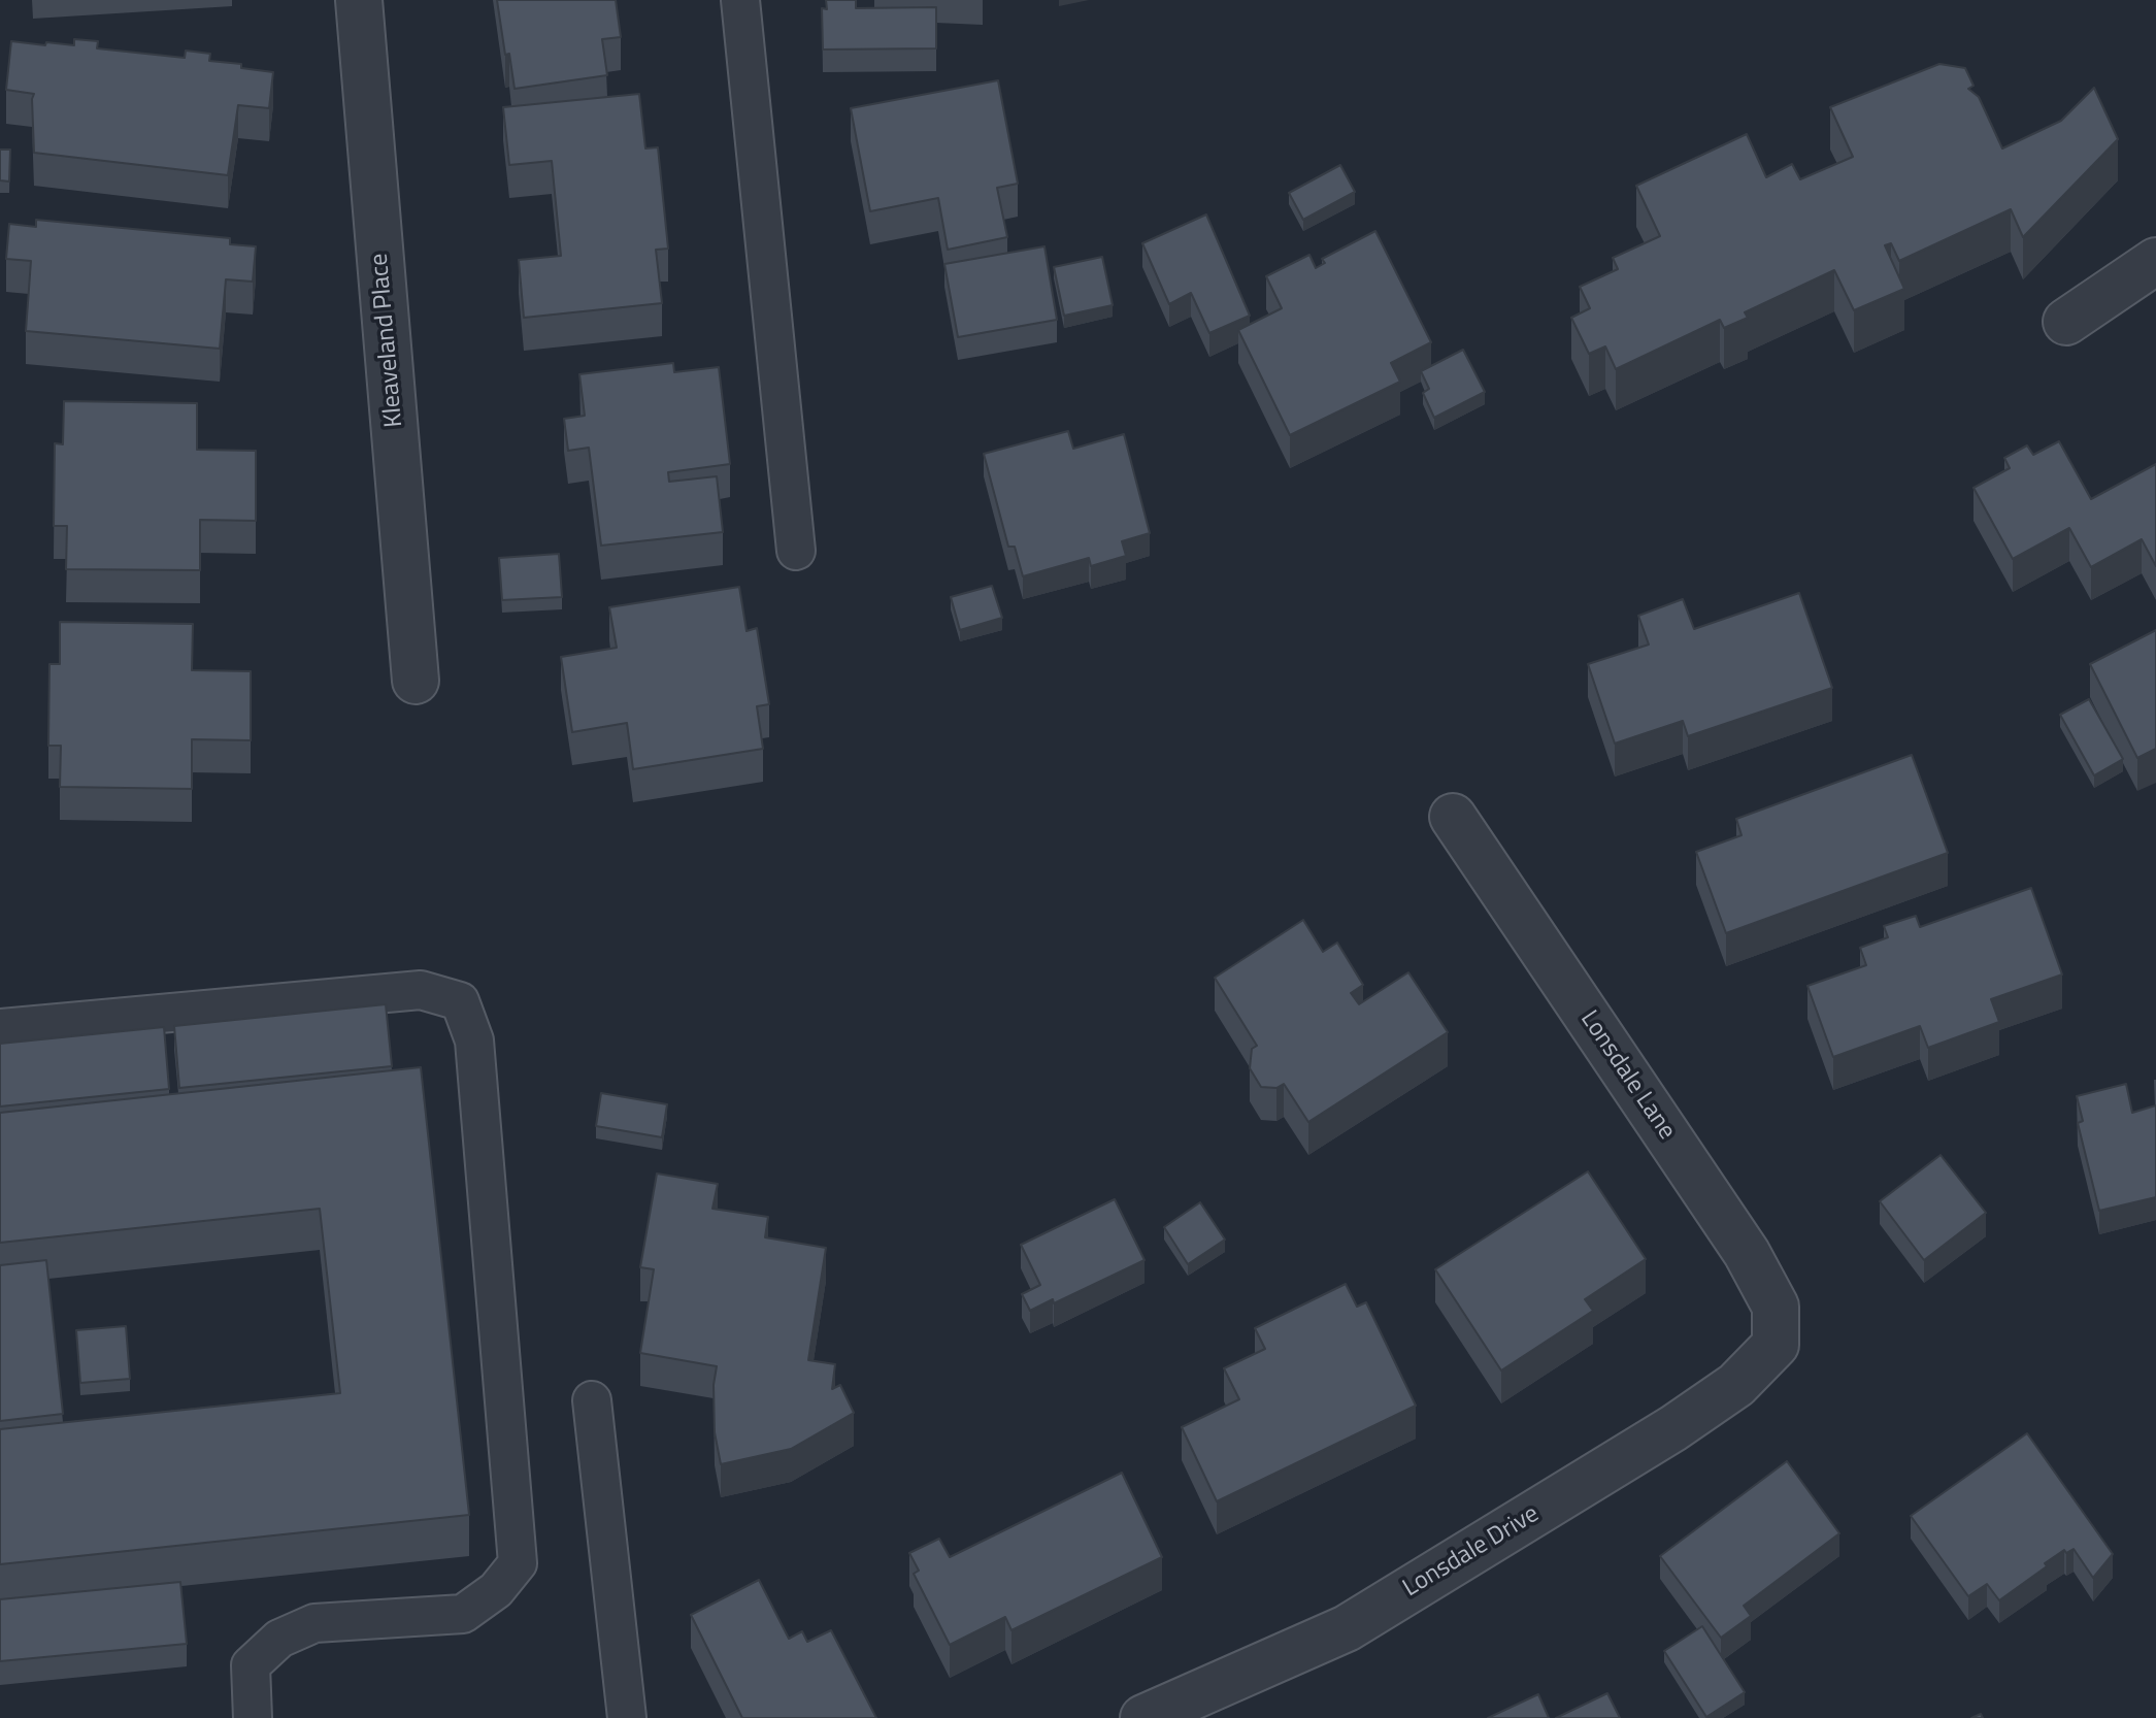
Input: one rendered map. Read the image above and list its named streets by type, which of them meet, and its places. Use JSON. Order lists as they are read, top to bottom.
{
  "streets": {
    "street": ["Kleaveland Place", "Lonsdale Lane", "Lonsdale Drive"]
  },
  "crossings": [
    ["Lonsdale Lane", "Lonsdale Drive"]
  ]
}
